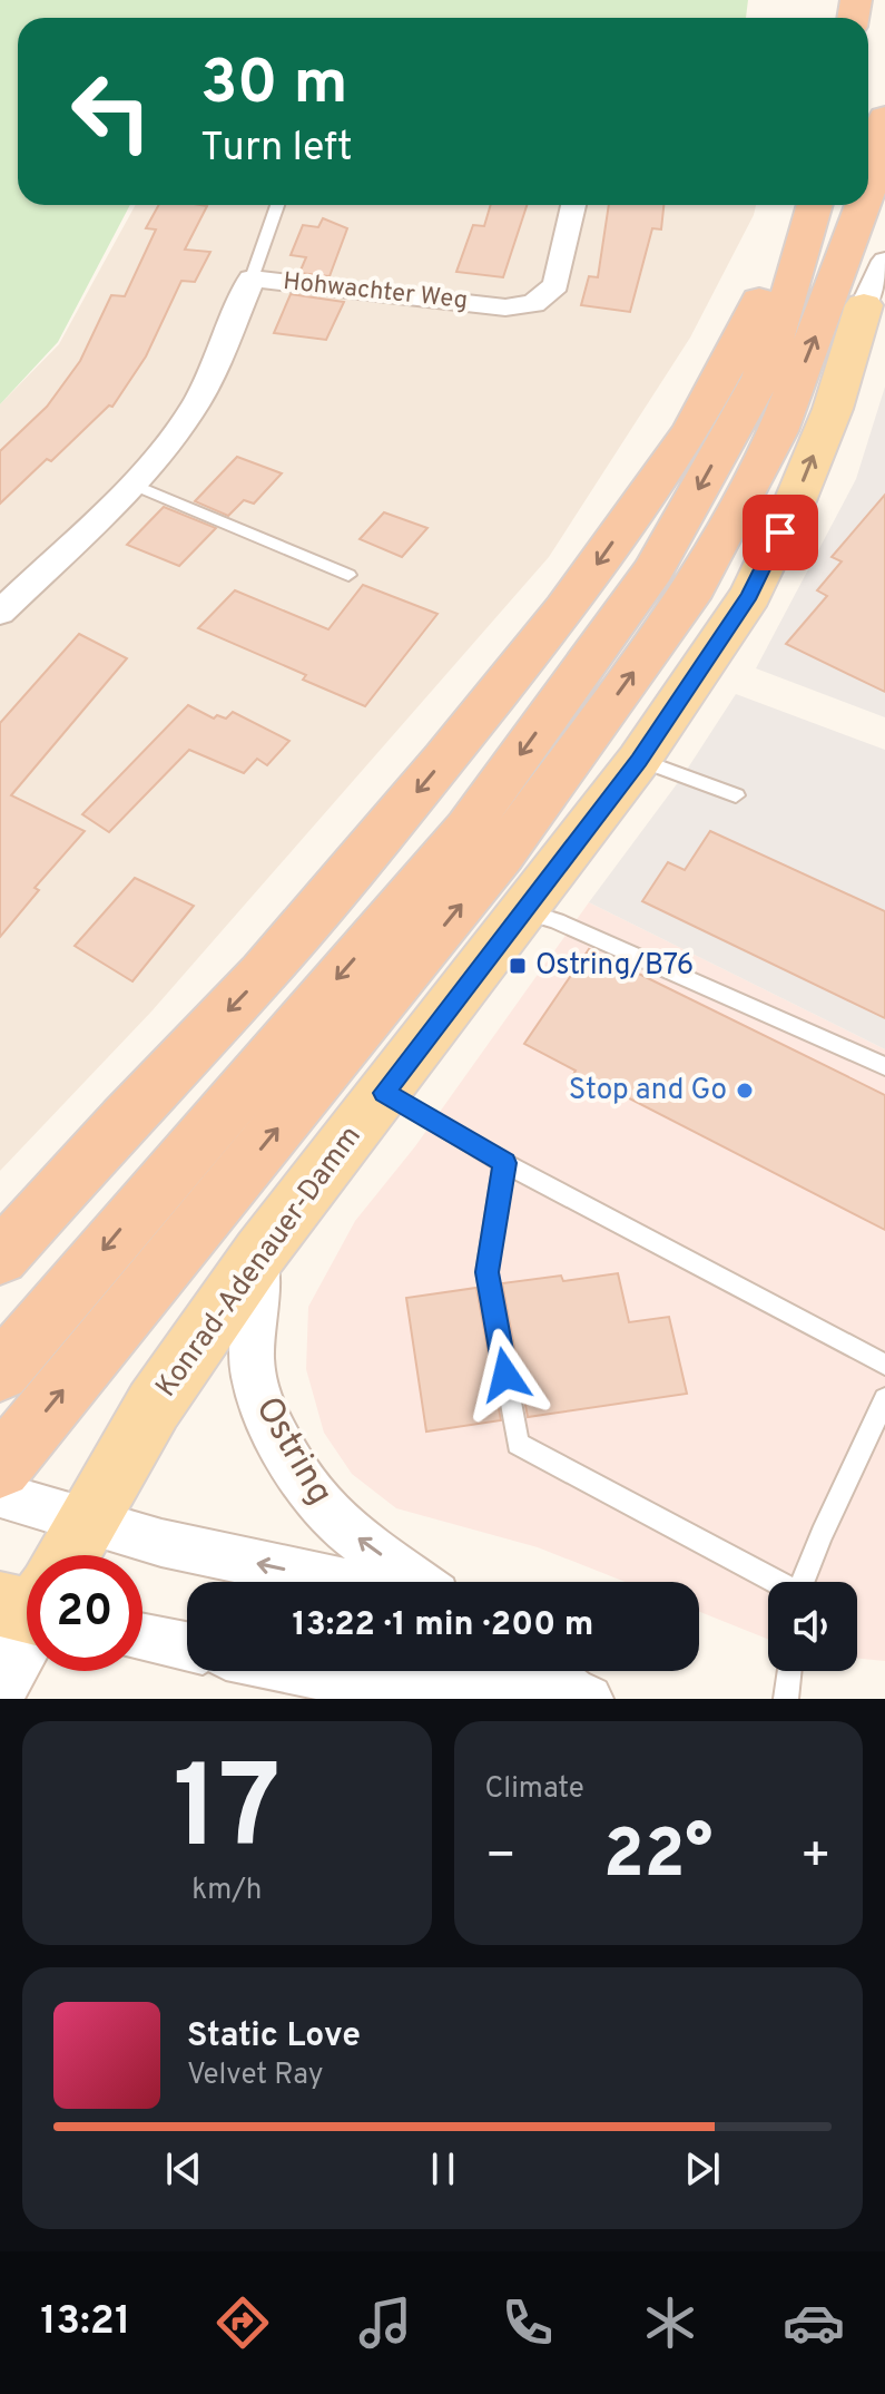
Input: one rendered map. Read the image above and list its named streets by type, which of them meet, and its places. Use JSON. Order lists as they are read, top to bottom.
{
  "streets": {
    "main road": ["Konrad-Adenauer-Damm"],
    "street": ["Hohwachter Weg", "Ostring"]
  },
  "crossings": [
    ["Konrad-Adenauer-Damm", "Ostring"]
  ],
  "one_way": ["Ostring"],
  "places": {
    "transit": ["Ostring/B76"],
    "other": ["Stop and Go"]
  },
  "page": {
    "turn": ["30 m", "Turn left"],
    "limit": "20",
    "trip": "13:22 · 1 min · 200 m",
    "tile": [
      ["17", "km/h"],
      "Climate"
    ],
    "heat": ["−", "22°", "+"],
    "song": ["Static Love", "Velvet Ray"],
    "tabs": "13:21"
  }
}
